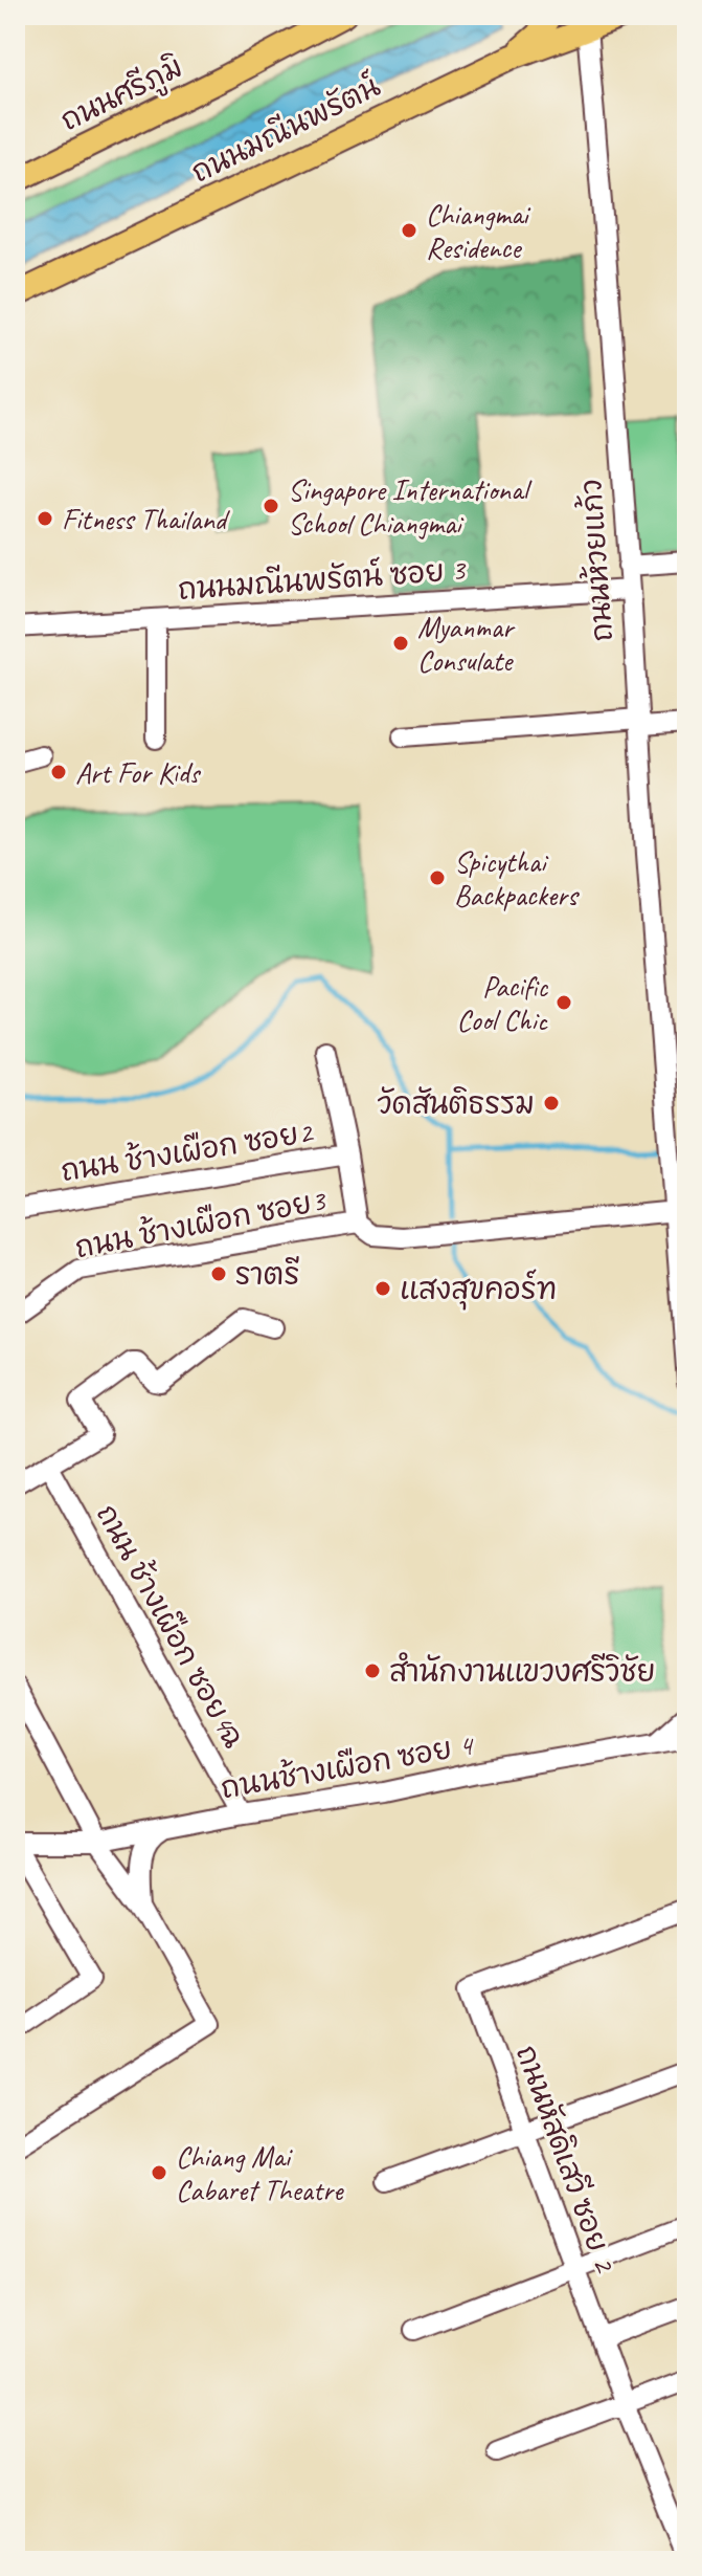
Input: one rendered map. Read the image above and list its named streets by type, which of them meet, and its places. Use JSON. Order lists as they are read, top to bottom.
{
  "streets": {
    "main road": ["ถนนศรีภูมิ", "ถนนมณีนพรัตน์"],
    "street": [
      "ถนนห้วยแก้ว",
      "ถนนมณีนพรัตน์ ซอย 3",
      "ถนน ช้างเผือก ซอย2",
      "ถนน ช้างเผือก ซอย3",
      "ถนน ช้างเผือก ซอย4ฉ",
      "ถนนช้างเผือก ซอย 4",
      "ถนนหัสดิเสวี ซอย 2"
    ]
  },
  "crossings": [
    ["ถนนมณีนพรัตน์", "ถนนห้วยแก้ว"],
    ["ถนนห้วยแก้ว", "ถนนมณีนพรัตน์ ซอย 3"],
    ["ถนน ช้างเผือก ซอย2", "ถนน ช้างเผือก ซอย3"],
    ["ถนน ช้างเผือก ซอย4ฉ", "ถนนช้างเผือก ซอย 4"]
  ],
  "places": [
    "Chiangmai Residence",
    "Singapore International School Chiangmai",
    "Fitness Thailand",
    "Myanmar Consulate",
    "Art For Kids",
    "Spicythai Backpackers",
    "Pacific Cool Chic",
    "วัดสันติธรรม",
    "ราตรี",
    "แสงสุขคอร์ท",
    "สำนักงานแขวงศรีวิชัย",
    "Chiang Mai Cabaret Theatre"
  ]
}
